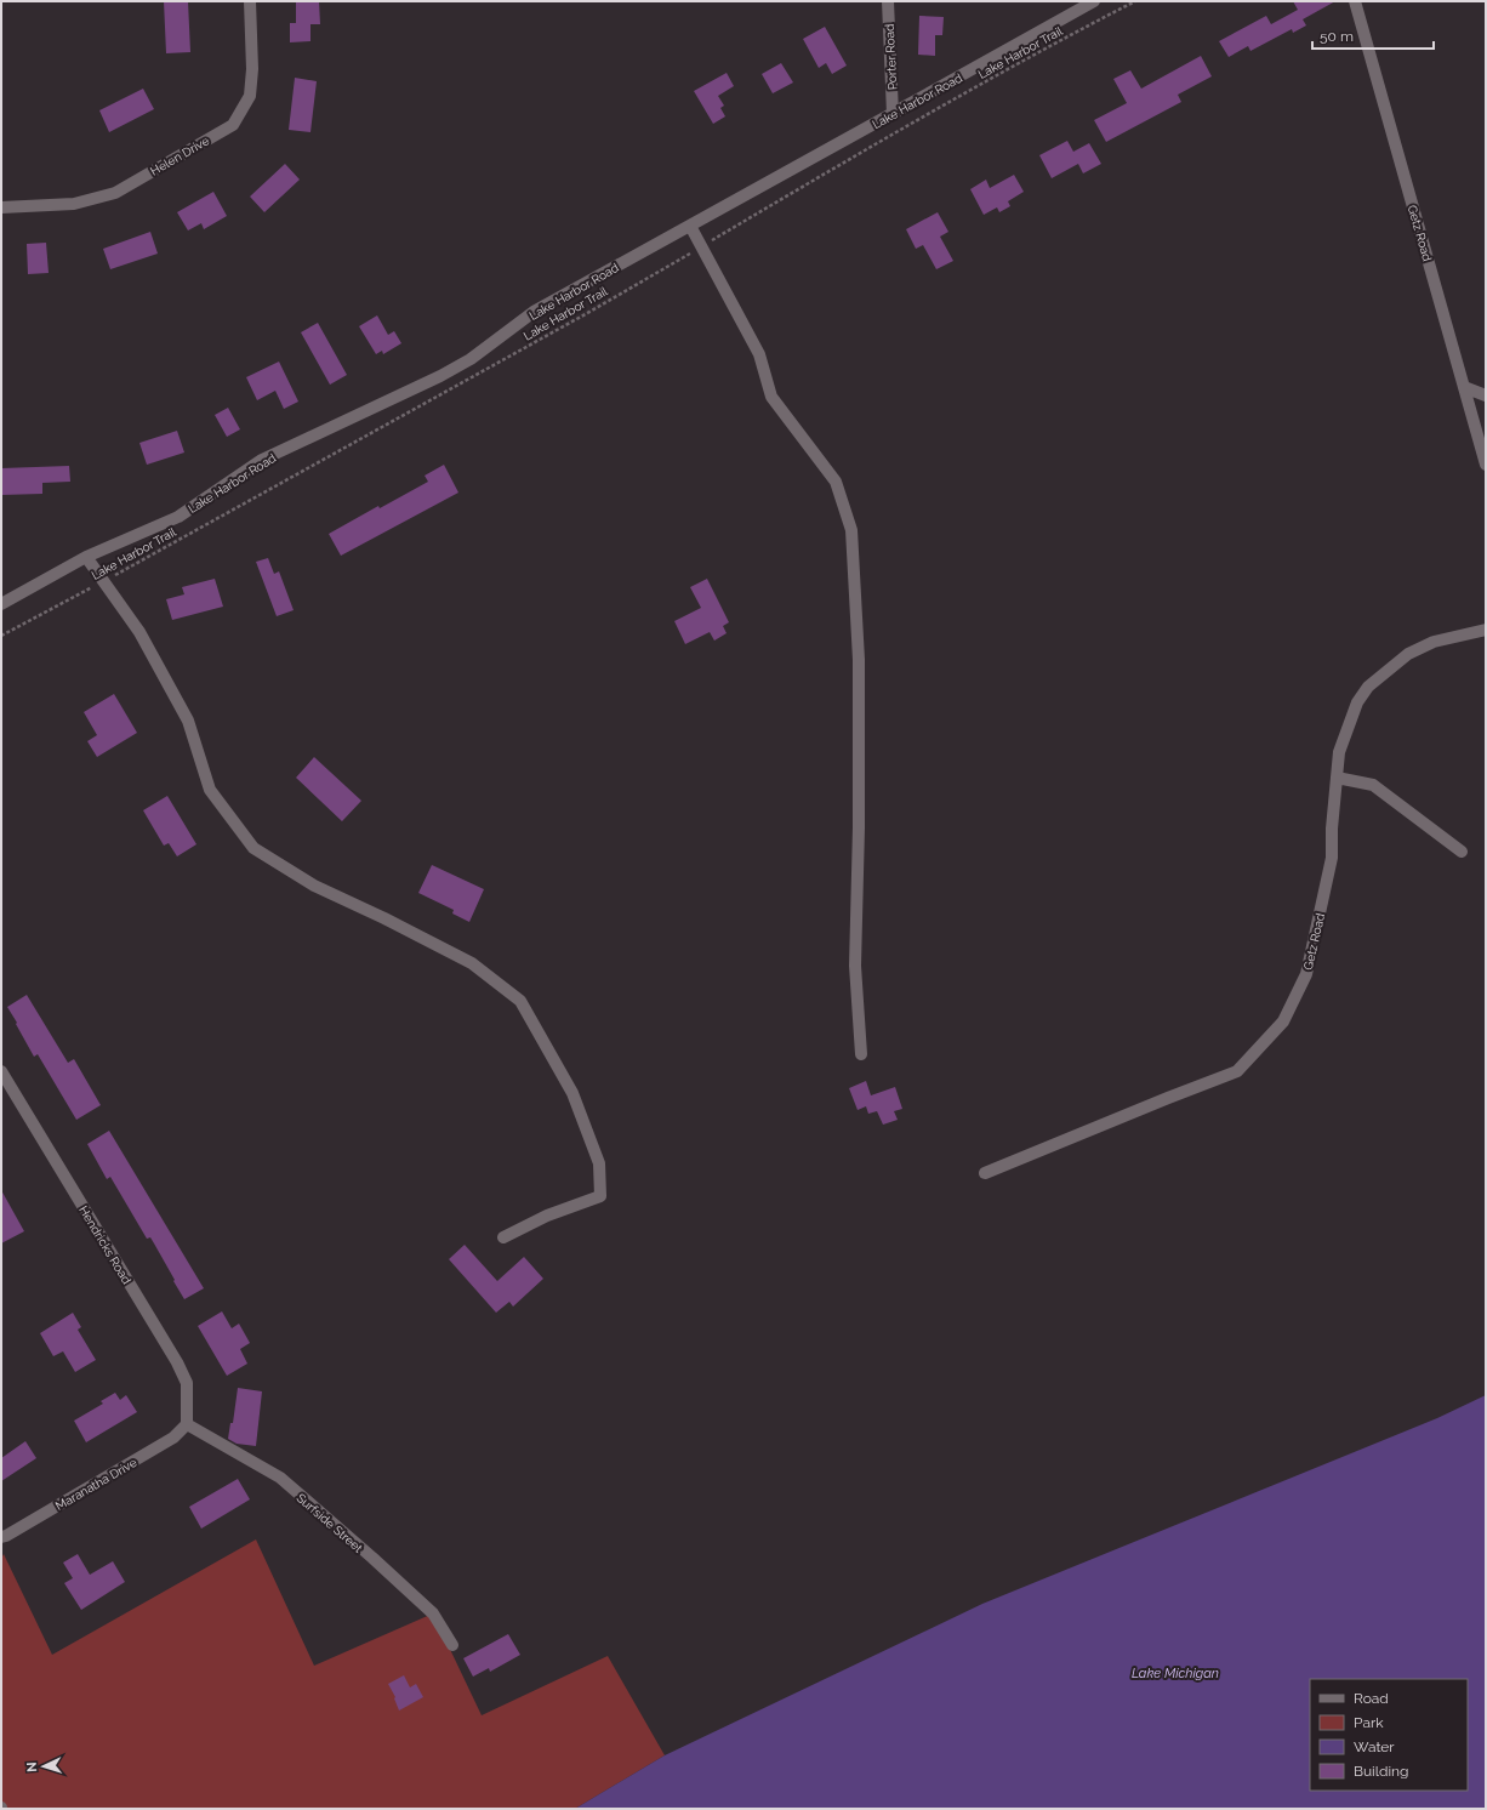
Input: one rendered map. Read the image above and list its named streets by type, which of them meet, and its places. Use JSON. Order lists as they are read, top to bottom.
{
  "streets": {
    "street": [
      "Porter Road",
      "Lake Harbor Road",
      "Helen Drive",
      "Getz Road",
      "Hendricks Road",
      "Maranatha Drive",
      "Surfside Street"
    ],
    "path": ["Lake Harbor Trail"]
  },
  "crossings": [
    ["Porter Road", "Lake Harbor Road"],
    ["Hendricks Road", "Maranatha Drive"],
    ["Hendricks Road", "Surfside Street"],
    ["Maranatha Drive", "Surfside Street"]
  ],
  "water": ["Lake Michigan"],
  "legend": [
    "Road",
    "Park",
    "Water",
    "Building"
  ],
  "scale_bar": "50 m",
  "north": "left"
}
